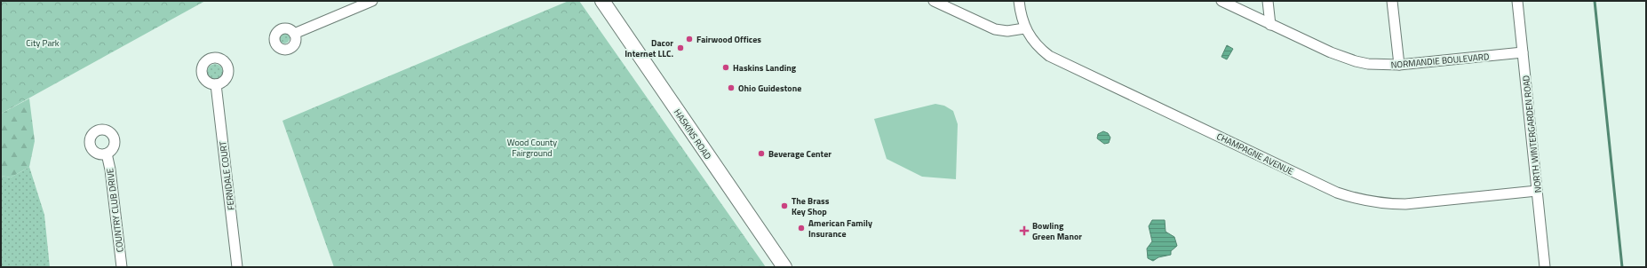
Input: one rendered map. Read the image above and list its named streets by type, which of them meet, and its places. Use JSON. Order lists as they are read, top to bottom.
{
  "streets": {
    "main road": ["HASKINS ROAD"],
    "street": [
      "NORMANDIE BOULEVARD",
      "NORTH WINTERGARDEN ROAD",
      "CHAMPAGNE AVENUE",
      "FERNDALE COURT",
      "COUNTRY CLUB DRIVE"
    ]
  },
  "crossings": [
    ["NORMANDIE BOULEVARD", "NORTH WINTERGARDEN ROAD"],
    ["NORTH WINTERGARDEN ROAD", "CHAMPAGNE AVENUE"]
  ],
  "parks": ["City Park", "Wood County Fairground"],
  "places": {
    "other": [
      "Fairwood Offices",
      "Dacor Internet LLC.",
      "Haskins Landing",
      "Ohio Guidestone",
      "Beverage Center",
      "The Brass Key Shop",
      "American Family Insurance"
    ],
    "health": ["Bowling Green Manor"]
  }
}
